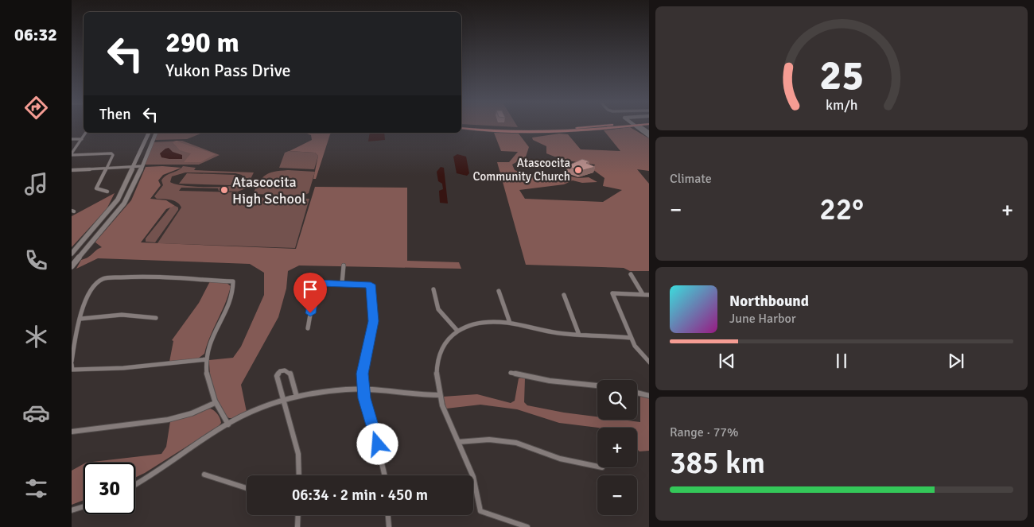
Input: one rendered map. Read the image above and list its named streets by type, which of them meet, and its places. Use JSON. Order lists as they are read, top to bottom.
{
  "places": ["Atascocita Community Church", "Atascocita High School"],
  "page": {
    "tabs": "06:32",
    "turn": ["290 m", "Yukon Pass Drive"],
    "then": "Then",
    "tile": [
      "Climate",
      ["Range · 77%", "385 km"]
    ],
    "heat": ["−", "22°", "+"],
    "song": ["Northbound", "June Harbor"],
    "map_buttons": ["+", "−"],
    "limit": "30",
    "trip": "06:34 · 2 min · 450 m",
    "gauge": ["25", "km/h"]
  }
}
